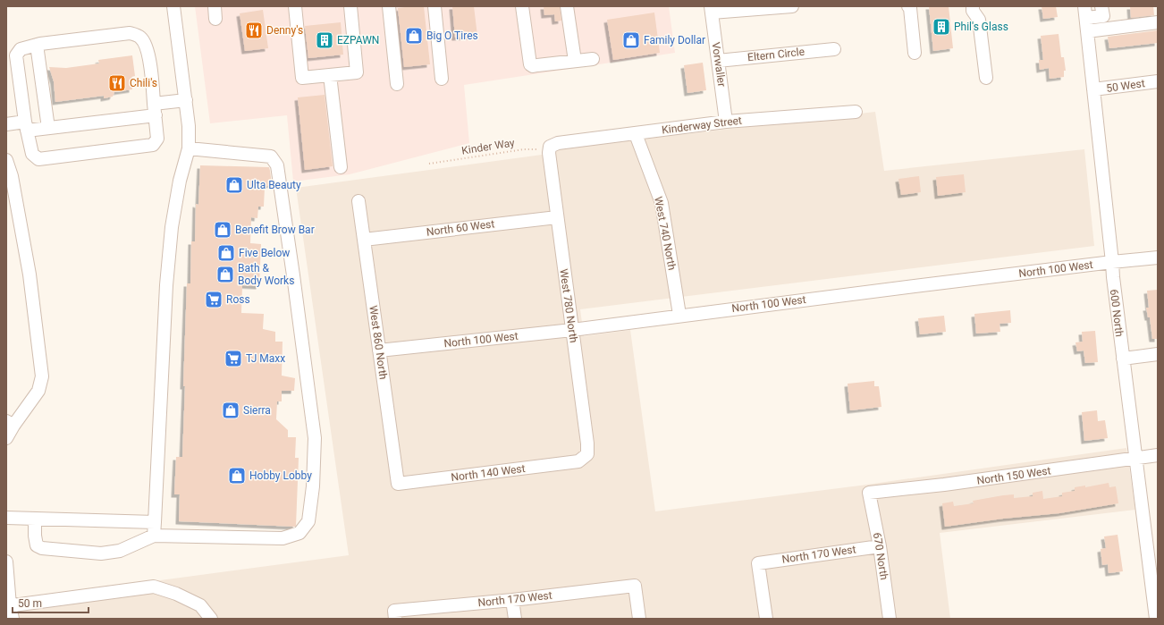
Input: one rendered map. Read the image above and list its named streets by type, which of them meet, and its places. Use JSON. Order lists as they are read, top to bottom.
{
  "streets": {
    "street": [
      "Eltern Circle",
      "Vorwaller",
      "50 West",
      "Kinderway Street",
      "North 60 West",
      "West 740 North",
      "North 100 West",
      "West 780 North",
      "600 North",
      "West 860 North",
      "North 140 West",
      "North 150 West",
      "North 170 West",
      "670 North"
    ],
    "path": ["Kinder Way"]
  },
  "crossings": [
    ["Eltern Circle", "Vorwaller"],
    ["Vorwaller", "Kinderway Street"],
    ["50 West", "600 North"],
    ["Kinderway Street", "Kinder Way"],
    ["Kinderway Street", "West 740 North"],
    ["Kinderway Street", "West 780 North"],
    ["Kinder Way", "West 780 North"],
    ["North 60 West", "West 780 North"],
    ["North 60 West", "West 860 North"],
    ["West 740 North", "North 100 West"],
    ["North 100 West", "West 780 North"],
    ["North 100 West", "600 North"],
    ["North 100 West", "West 860 North"],
    ["West 780 North", "North 140 West"],
    ["600 North", "North 150 West"],
    ["West 860 North", "North 140 West"],
    ["North 150 West", "670 North"],
    ["North 170 West", "670 North"]
  ],
  "places": {
    "building": ["Phil's Glass", "EZPAWN"],
    "restaurant": ["Denny's", "Chili's"],
    "shop": [
      "Big O Tires",
      "Family Dollar",
      "Ulta Beauty",
      "Benefit Brow Bar",
      "Five Below",
      "Bath & Body Works",
      "Sierra",
      "Hobby Lobby"
    ],
    "supermarket": ["Ross", "TJ Maxx"]
  },
  "scale_bar": "50 m"
}
